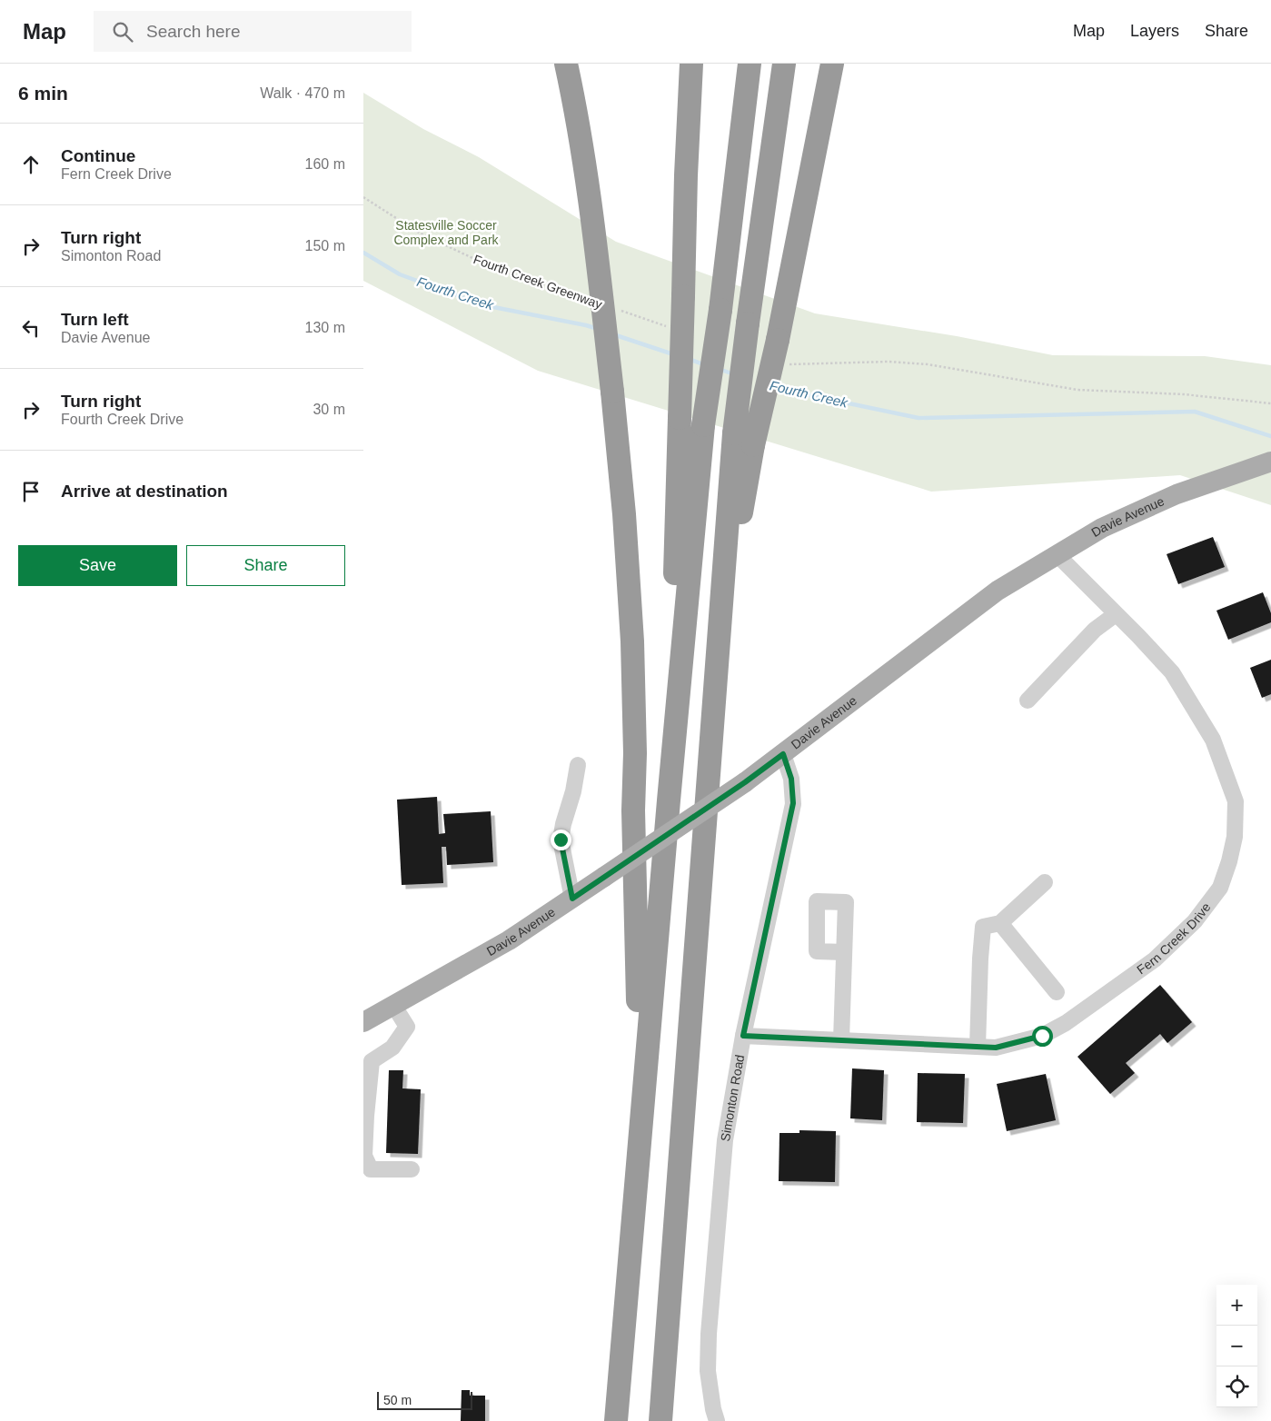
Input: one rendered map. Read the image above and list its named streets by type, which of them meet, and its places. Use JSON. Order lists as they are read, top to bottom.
{
  "streets": {
    "main road": ["Davie Avenue"],
    "street": ["Fern Creek Drive", "Simonton Road"],
    "path": ["Fourth Creek Greenway"]
  },
  "crossings": [
    ["Davie Avenue", "Fern Creek Drive"],
    ["Davie Avenue", "Simonton Road"],
    ["Fern Creek Drive", "Simonton Road"]
  ],
  "water": ["Fourth Creek"],
  "parks": ["Statesville Soccer Complex and Park"],
  "scale_bar": "50 m",
  "page": {
    "header": "Map",
    "search": "Search here",
    "nav": ["Map", "Layers", "Share"],
    "heading": ["6 min", "Walk · 470 m"],
    "list": [
      ["Continue", "Fern Creek Drive", "160 m"],
      ["Turn right", "Simonton Road", "150 m"],
      ["Turn left", "Davie Avenue", "130 m"],
      ["Turn right", "Fourth Creek Drive", "30 m"],
      "Arrive at destination"
    ],
    "buttons": ["Save", "Share"],
    "map_buttons": ["+", "−"],
    "scale": "50 m"
  }
}
